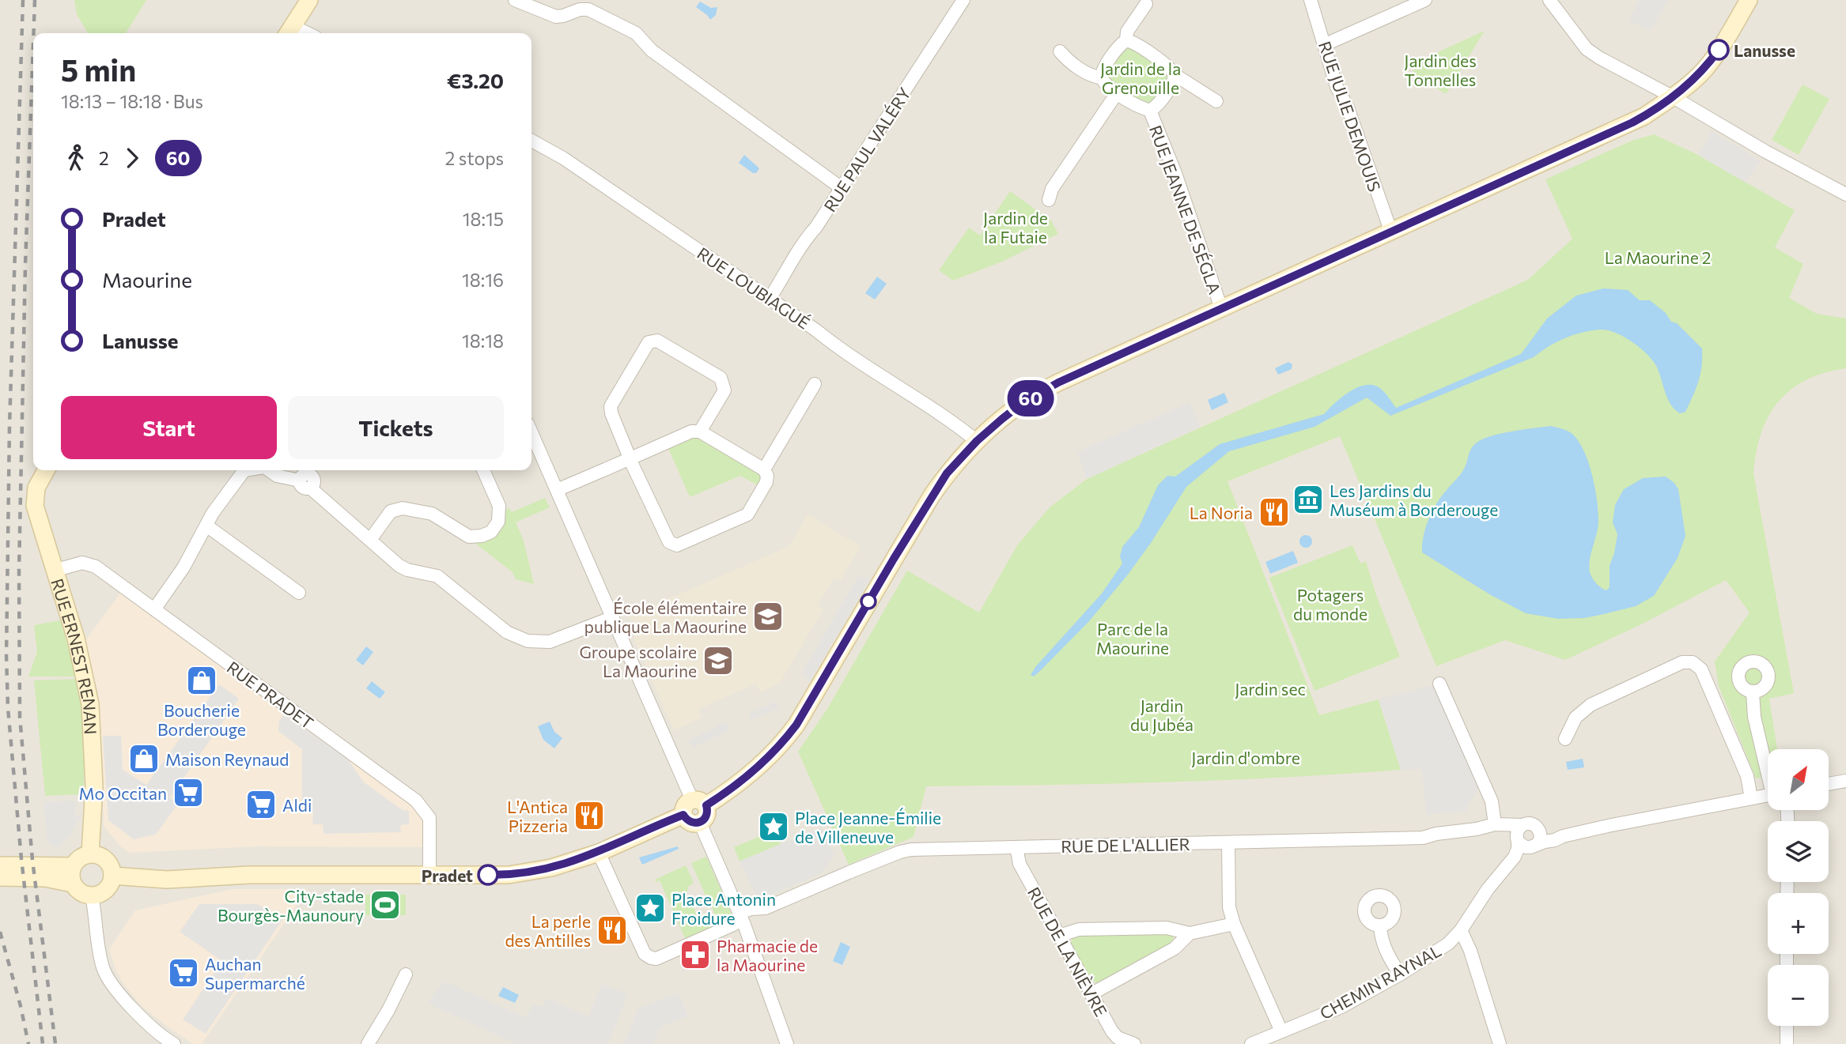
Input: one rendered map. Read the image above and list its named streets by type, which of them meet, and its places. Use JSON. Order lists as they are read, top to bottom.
{
  "streets": {
    "street": [
      "RUE JULIE DEMOUIS",
      "RUE PAUL VALÉRY",
      "RUE JEANNE DE SÉGLA",
      "RUE LOUBIAGUÉ",
      "RUE ERNEST RENAN",
      "RUE PRADET",
      "RUE DE L'ALLIER",
      "RUE DE LA NIÈVRE",
      "CHEMIN RAYNAL"
    ]
  },
  "crossings": [
    ["RUE PAUL VALÉRY", "RUE LOUBIAGUÉ"],
    ["RUE ERNEST RENAN", "RUE PRADET"],
    ["RUE DE L'ALLIER", "RUE DE LA NIÈVRE"],
    ["RUE DE L'ALLIER", "CHEMIN RAYNAL"]
  ],
  "parks": [
    "Jardin des Tonnelles",
    "Jardin de la Grenouille",
    "Jardin de la Futaie",
    "La Maourine 2",
    "Potagers du monde",
    "Parc de la Maourine",
    "Jardin sec",
    "Jardin du Jubéa",
    "Jardin d'ombre"
  ],
  "places": {
    "other": ["Lanusse", "Pradet"],
    "museum": ["Les Jardins du Muséum à Borderouge"],
    "restaurant": ["La Noria", "L'Antica Pizzeria", "La perle des Antilles"],
    "school or university": ["École élémentaire publique La Maourine", "Groupe scolaire La Maourine"],
    "shop": ["Boucherie Borderouge", "Maison Reynaud"],
    "supermarket": ["Mo Occitan", "Aldi", "Auchan Supermarché"],
    "place": ["Place Jeanne-Émilie de Villeneuve", "Place Antonin Froidure"],
    "sports": ["City-stade Bourgès-Maunoury"],
    "pharmacy": ["Pharmacie de la Maourine"]
  },
  "lines": ["bus line 60"],
  "north": "top right",
  "page": {
    "on_map": "60",
    "heading": ["5 min", "18:13 – 18:18 · Bus", "€3.20"],
    "legs": ["2", "60", "2 stops"],
    "list": [
      {
        "name": "Pradet",
        "value": "18:15"
      },
      {
        "name": "Maourine",
        "value": "18:16"
      },
      {
        "name": "Lanusse",
        "value": "18:18"
      }
    ],
    "buttons": ["Start", "Tickets"],
    "map_buttons": ["+", "−"]
  }
}
